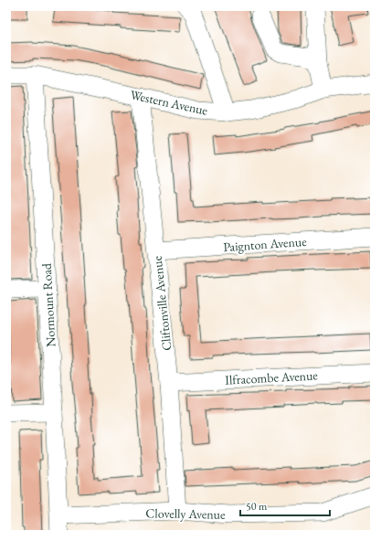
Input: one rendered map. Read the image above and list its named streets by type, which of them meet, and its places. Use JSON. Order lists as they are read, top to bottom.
{
  "streets": {
    "street": [
      "Western Avenue",
      "Paignton Avenue",
      "Cliftonville Avenue",
      "Normount Road",
      "Ilfracombe Avenue",
      "Clovelly Avenue"
    ]
  },
  "crossings": [
    ["Western Avenue", "Cliftonville Avenue"],
    ["Western Avenue", "Normount Road"],
    ["Paignton Avenue", "Cliftonville Avenue"],
    ["Cliftonville Avenue", "Ilfracombe Avenue"],
    ["Cliftonville Avenue", "Clovelly Avenue"],
    ["Normount Road", "Clovelly Avenue"]
  ],
  "scale_bar": "50 m"
}
